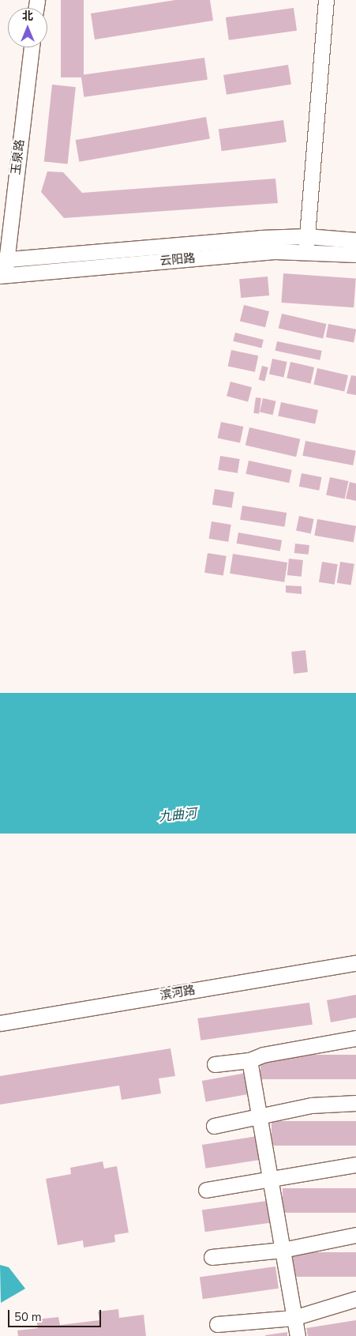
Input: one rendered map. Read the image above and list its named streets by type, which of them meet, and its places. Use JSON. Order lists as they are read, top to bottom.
{
  "streets": {
    "street": ["玉泉路", "云阳路", "滨河路"]
  },
  "crossings": [
    ["玉泉路", "云阳路"]
  ],
  "water": ["九曲河"],
  "scale_bar": "50 m",
  "north": "top"
}
